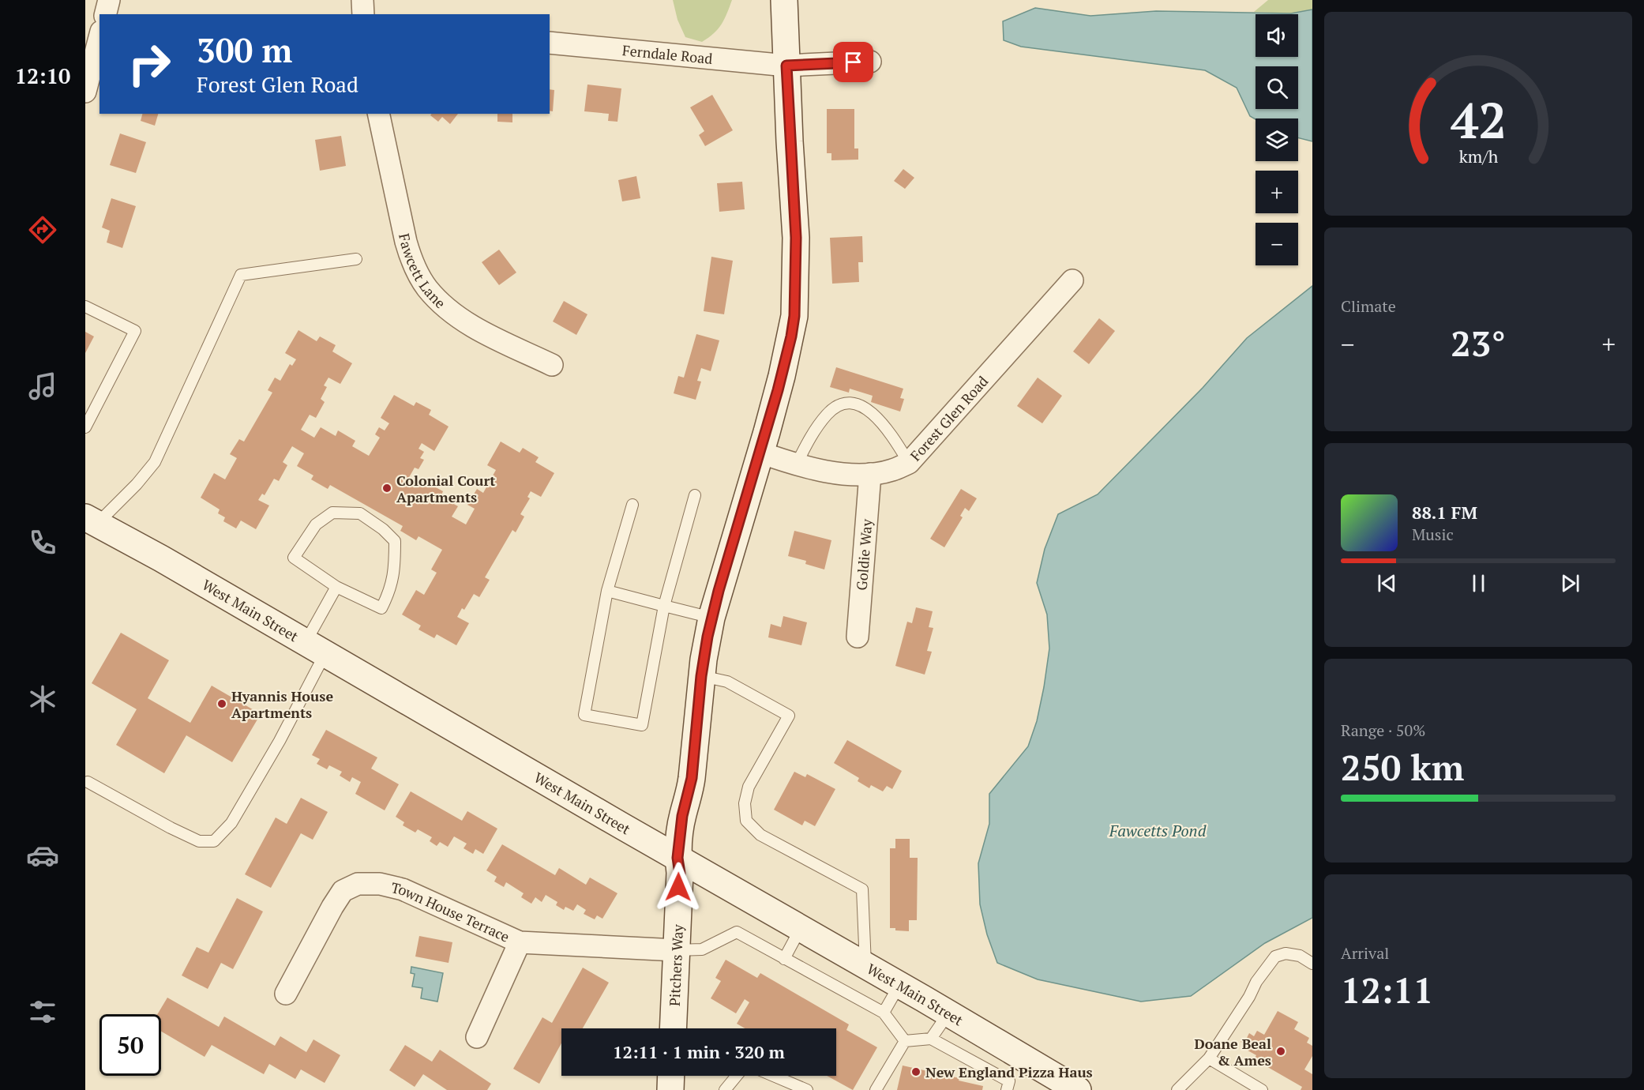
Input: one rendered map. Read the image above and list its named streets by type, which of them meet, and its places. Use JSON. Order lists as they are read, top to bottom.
{
  "streets": {
    "main road": ["West Main Street", "Pitchers Way"],
    "street": [
      "Ferndale Road",
      "Fawcett Lane",
      "Forest Glen Road",
      "Goldie Way",
      "Town House Terrace"
    ]
  },
  "crossings": [
    ["Ferndale Road", "Pitchers Way"],
    ["Forest Glen Road", "Goldie Way"],
    ["Forest Glen Road", "Pitchers Way"],
    ["West Main Street", "Pitchers Way"],
    ["Town House Terrace", "Pitchers Way"]
  ],
  "water": ["Fawcetts Pond"],
  "places": [
    "Colonial Court Apartments",
    "Hyannis House Apartments",
    "Doane Beal & Ames",
    "New England Pizza Haus"
  ],
  "page": {
    "tabs": "12:10",
    "map_buttons": ["+", "−"],
    "turn": ["300 m", "Forest Glen Road"],
    "tile": [
      "Climate",
      ["Range · 50%", "250 km"],
      ["Arrival", "12:11"]
    ],
    "heat": ["−", "23°", "+"],
    "song": ["88.1 FM", "Music"],
    "limit": "50",
    "trip": "12:11 · 1 min · 320 m",
    "gauge": ["42", "km/h"]
  }
}
